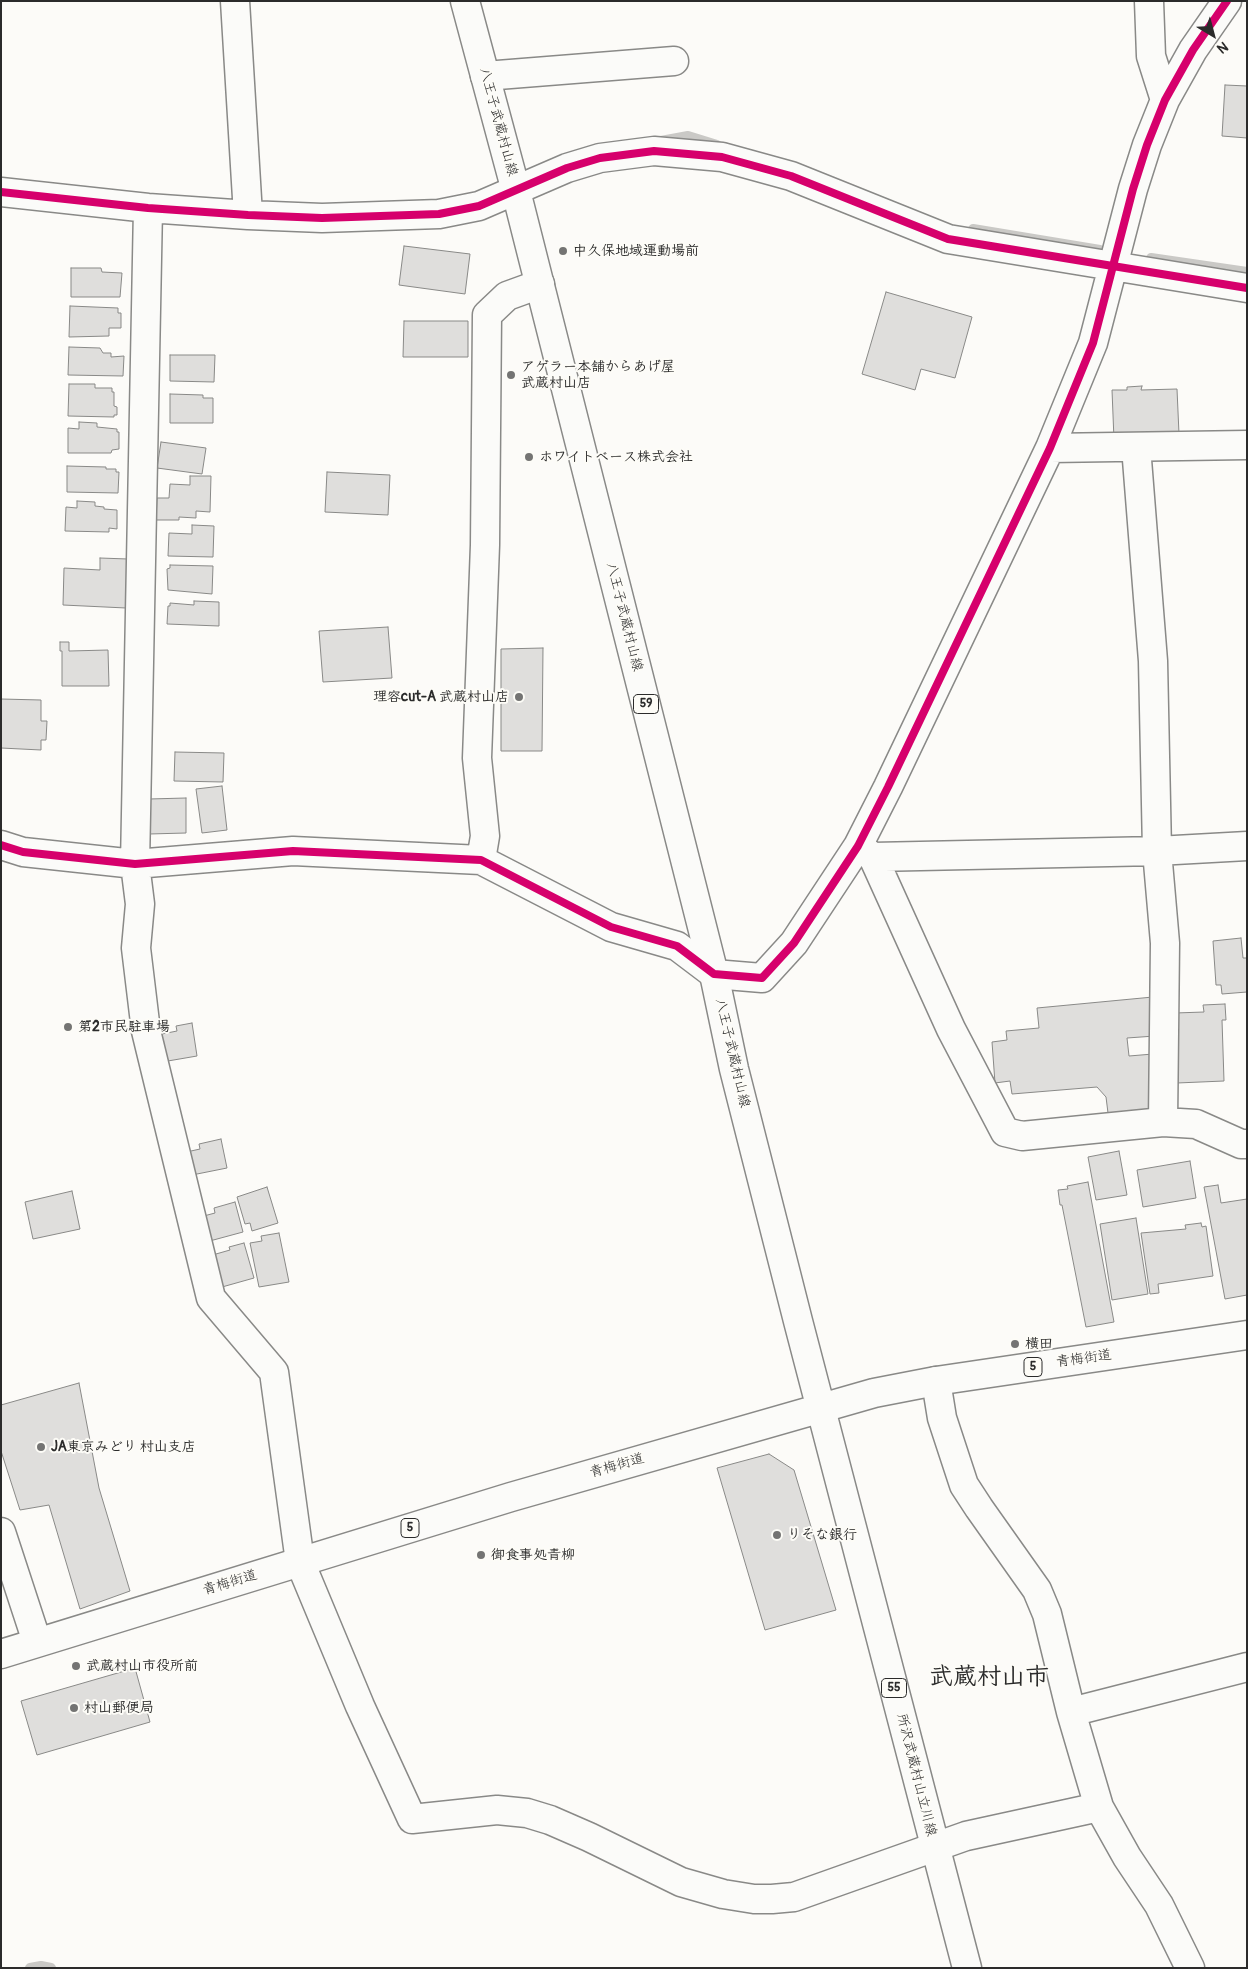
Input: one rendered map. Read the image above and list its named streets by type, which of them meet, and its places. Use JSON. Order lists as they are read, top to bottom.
{
  "streets": {
    "street": [
      "八王子武蔵村山線",
      "59",
      "青梅街道",
      "5",
      "55",
      "所沢武蔵村山立川線"
    ]
  },
  "crossings": [
    ["八王子武蔵村山線", "青梅街道"],
    ["八王子武蔵村山線", "所沢武蔵村山立川線"],
    ["青梅街道", "所沢武蔵村山立川線"]
  ],
  "districts": ["武蔵村山市"],
  "places": [
    "中久保地域運動場前",
    "アゲラー本舗からあげ屋 武蔵村山店",
    "ホワイトベース株式会社",
    "理容cut-A 武蔵村山店",
    "第2市民駐車場",
    "横田",
    "JA東京みどり 村山支店",
    "りそな銀行",
    "御食事処青柳",
    "武蔵村山市役所前",
    "村山郵便局"
  ],
  "north": "bottom right"
}
